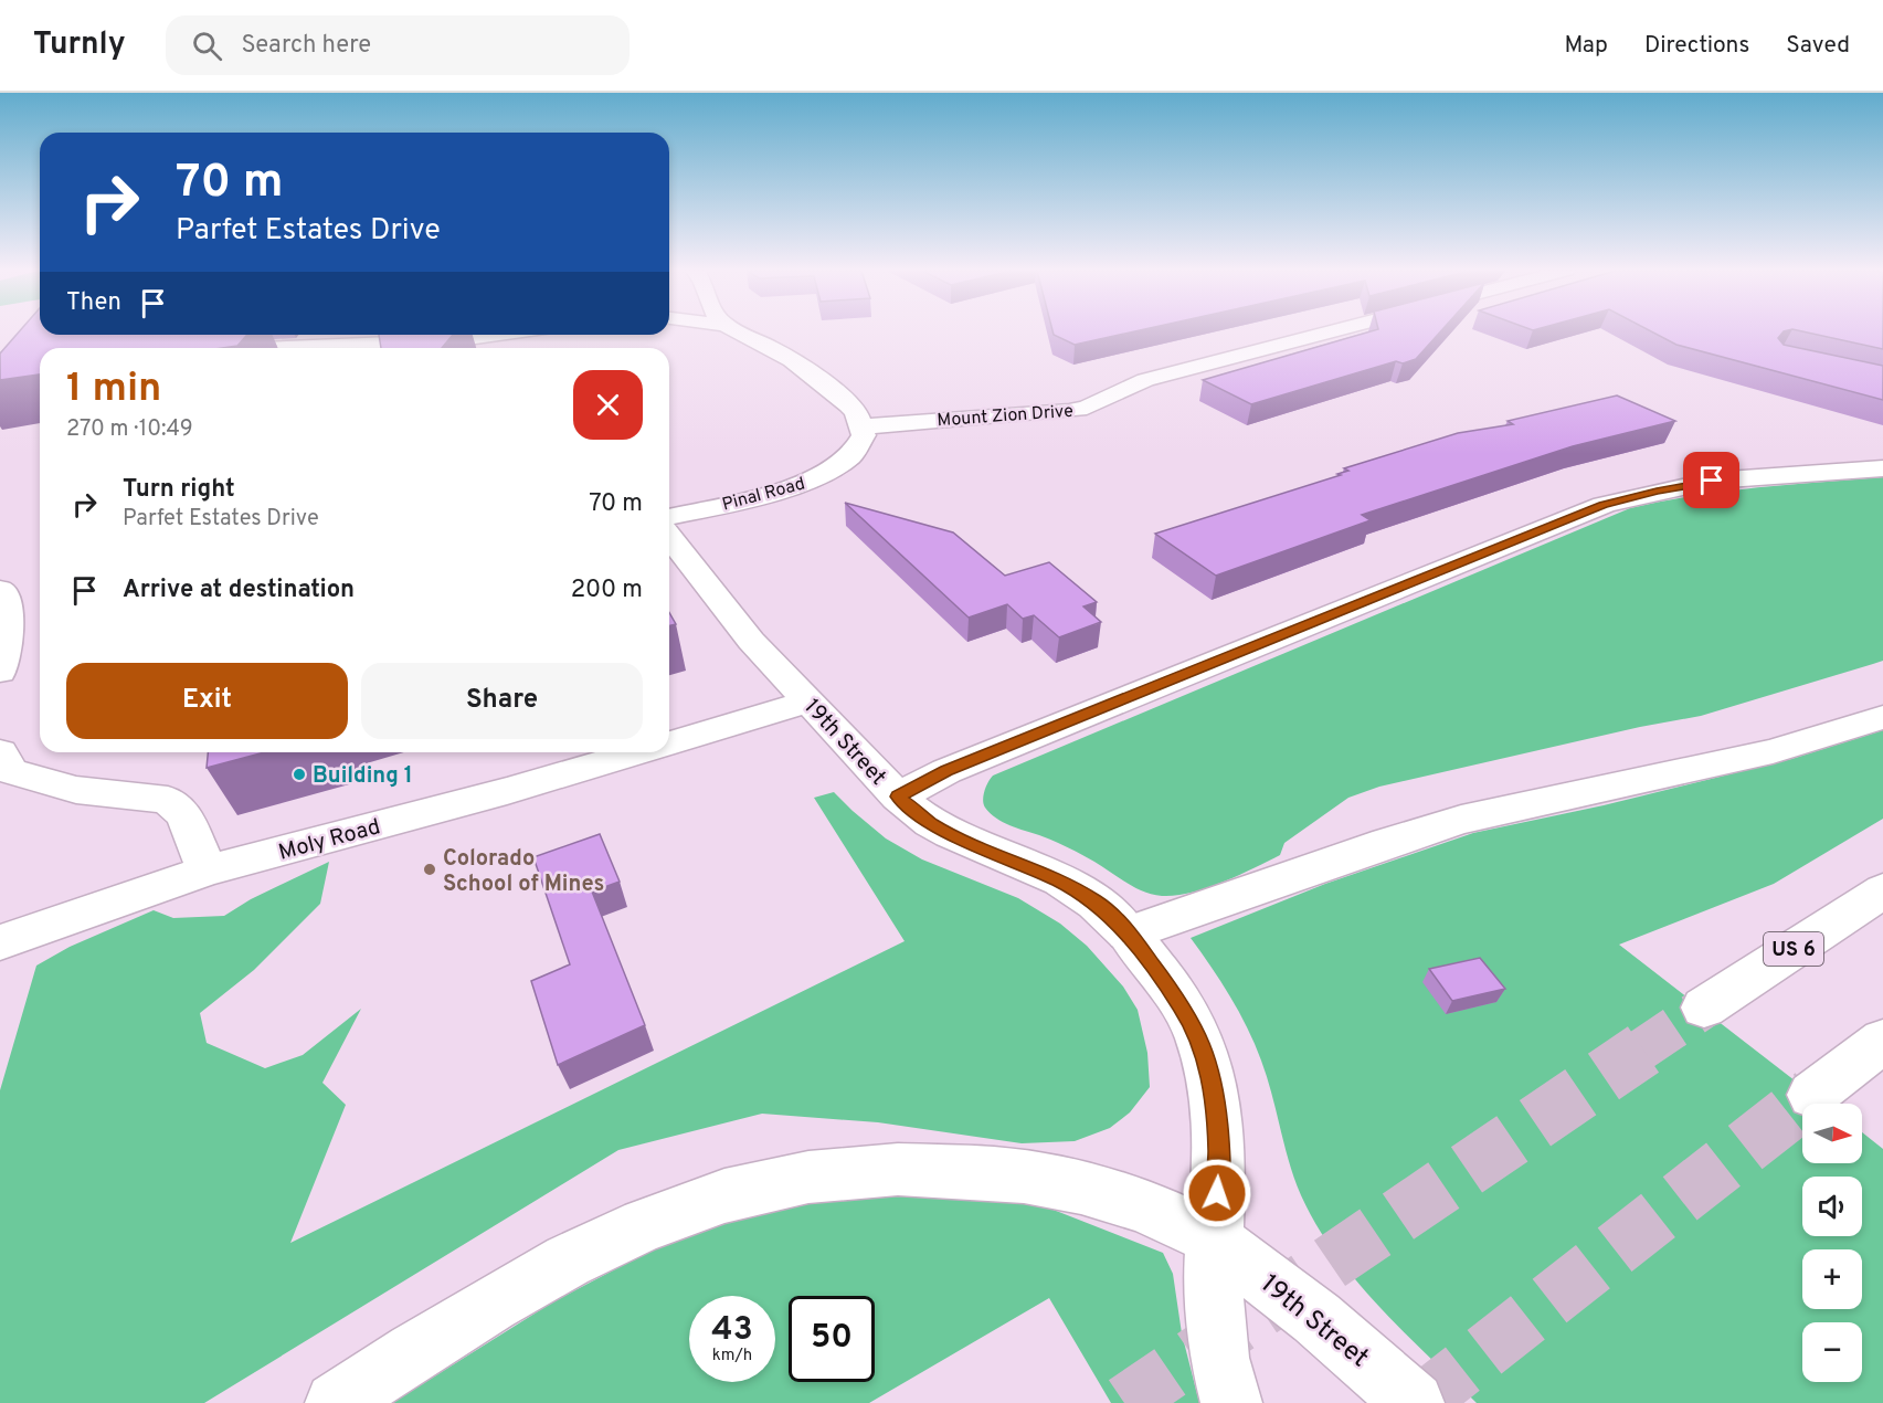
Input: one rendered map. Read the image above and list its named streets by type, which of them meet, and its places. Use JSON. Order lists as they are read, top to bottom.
{
  "streets": {
    "main road": [
      "Mount Zion Drive",
      "Pinal Road",
      "19th Street",
      "Moly Road",
      "US 6"
    ]
  },
  "crossings": [
    ["Mount Zion Drive", "Pinal Road"],
    ["19th Street", "Moly Road"]
  ],
  "places": ["Building 1", "Colorado School of Mines"],
  "north": "right",
  "page": {
    "header": "Turnly",
    "search": "Search here",
    "nav": ["Map", "Directions", "Saved"],
    "turn": ["70 m", "Parfet Estates Drive"],
    "then": "Then",
    "heading": ["1 min", "270 m · 10:49"],
    "list": [
      {
        "name": "Turn right",
        "note": "Parfet Estates Drive",
        "value": "70 m"
      },
      {
        "name": "Arrive at destination",
        "value": "200 m"
      }
    ],
    "buttons": ["Exit", "Share"],
    "map_buttons": ["+", "−"],
    "speed": "43 km/h",
    "limit": "50"
  }
}
